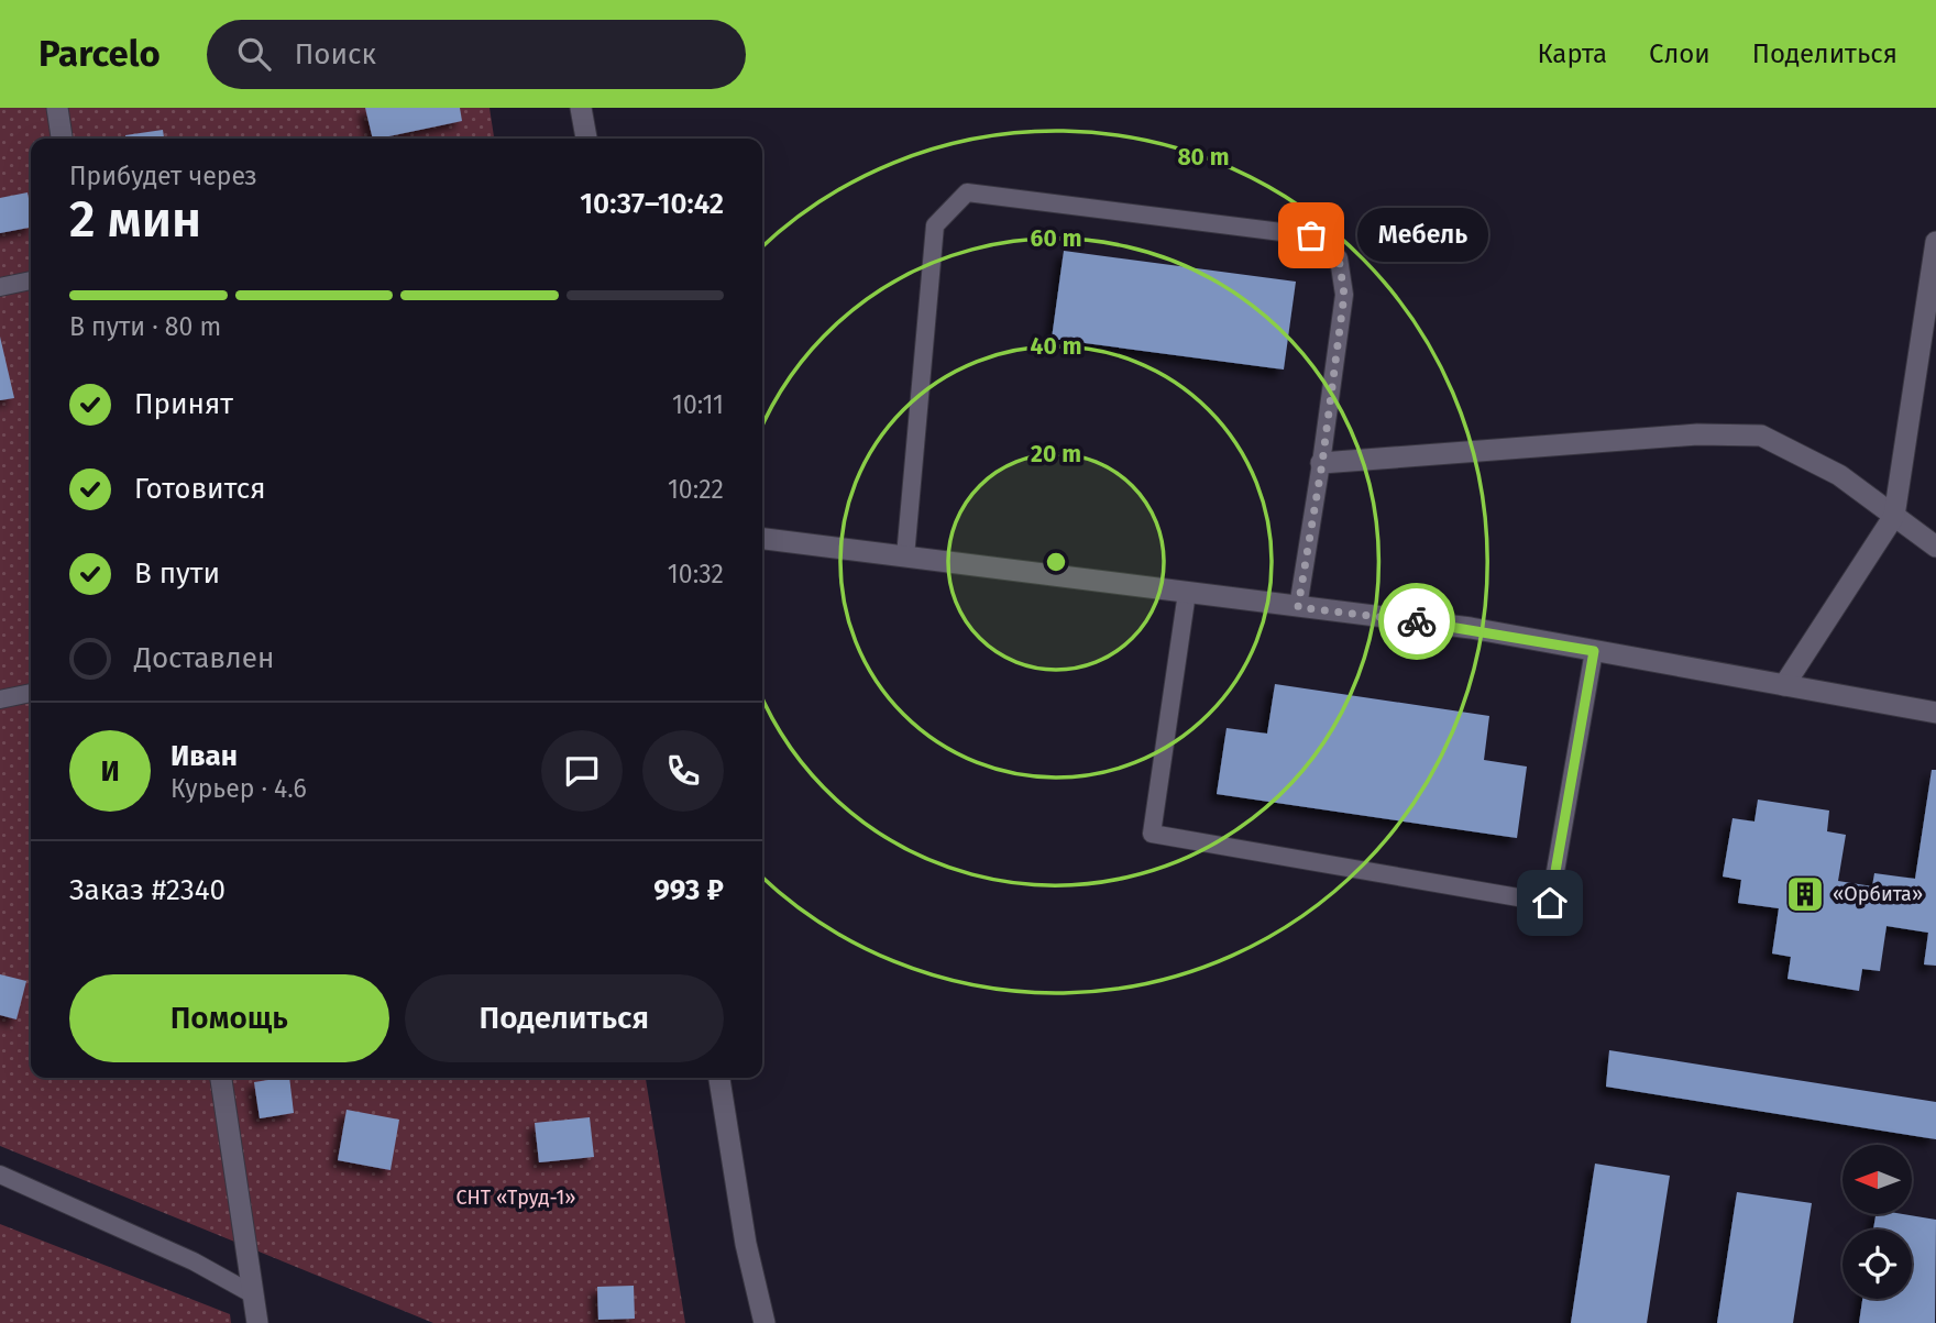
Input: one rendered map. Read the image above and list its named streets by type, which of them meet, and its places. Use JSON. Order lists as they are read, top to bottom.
{
  "parks": ["СНТ «Труд-1»"],
  "places": {
    "other": ["Мебель"],
    "building": ["«Орбита»"]
  },
  "north": "left",
  "page": {
    "header": "Parcelo",
    "search": "Поиск",
    "nav": ["Карта", "Слои", "Поделиться"],
    "heading": ["2 мин", "Прибудет через", "10:37–10:42"],
    "panel": [
      "Иван",
      "Курьер · 4.6",
      "Заказ #2340",
      "993 ₽"
    ],
    "bubble": "Мебель",
    "bar": "В пути · 80 m",
    "list": [
      ["Принят", "10:11"],
      ["Готовится", "10:22"],
      ["В пути", "10:32"],
      "Доставлен"
    ],
    "round": "И",
    "buttons": ["Помощь", "Поделиться"]
  },
  "rings": [
    "80 m",
    "60 m",
    "40 m",
    "20 m"
  ]
}
